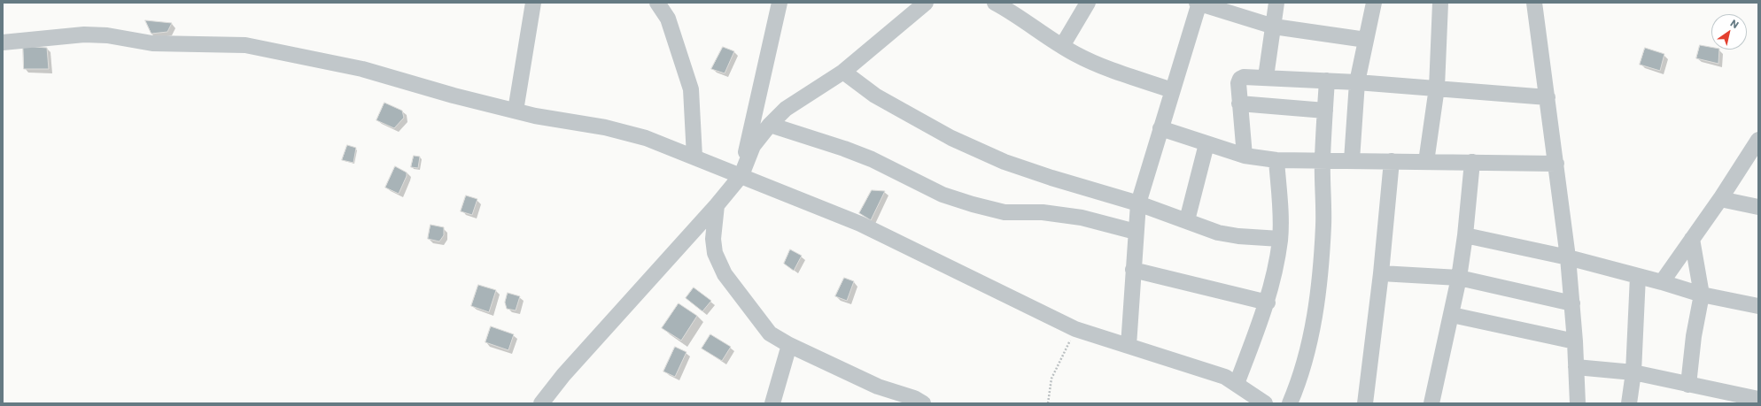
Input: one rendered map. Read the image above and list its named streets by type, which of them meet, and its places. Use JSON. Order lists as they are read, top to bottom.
{
  "north": "top right"
}
